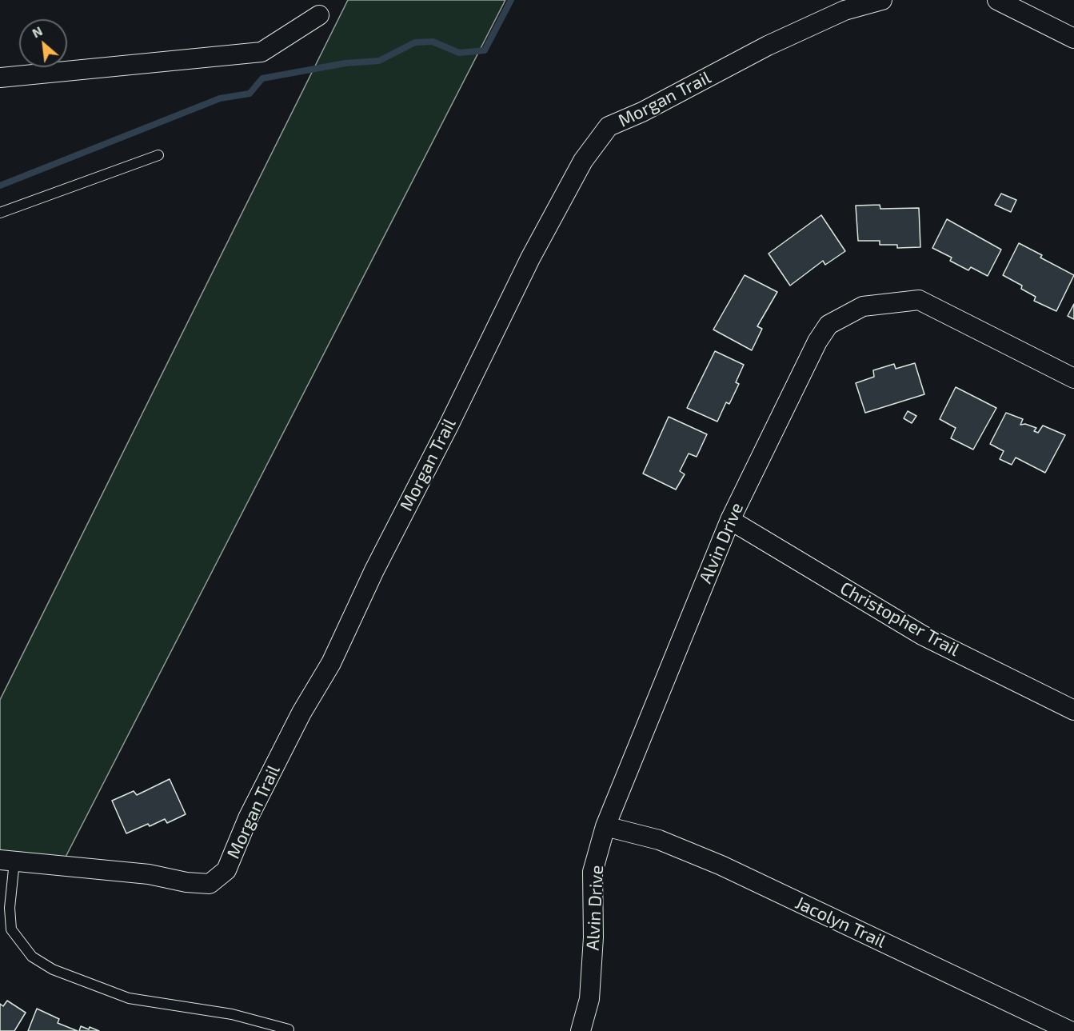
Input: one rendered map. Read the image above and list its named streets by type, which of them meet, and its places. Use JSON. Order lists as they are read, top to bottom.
{
  "streets": {
    "street": [
      "Morgan Trail",
      "Alvin Drive",
      "Christopher Trail",
      "Jacolyn Trail"
    ]
  },
  "crossings": [
    ["Alvin Drive", "Christopher Trail"],
    ["Alvin Drive", "Jacolyn Trail"]
  ],
  "north": "top left"
}
